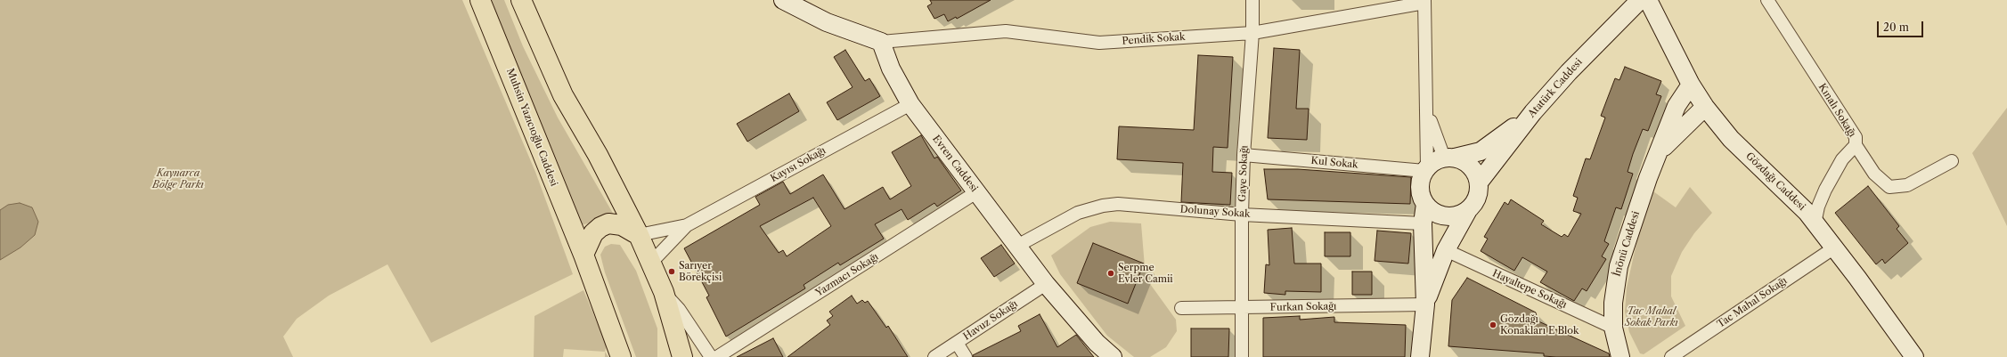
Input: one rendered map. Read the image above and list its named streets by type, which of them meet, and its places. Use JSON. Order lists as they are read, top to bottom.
{
  "streets": {
    "main road": ["Muhsin Yazıcıoğlu Caddesi"],
    "street": [
      "Pendik Sokak",
      "Atatürk Caddesi",
      "Kınalı Sokağı",
      "Kul Sokak",
      "Evren Caddesi",
      "Kayısı Sokağı",
      "Gaye Sokağı",
      "Gözdağı Caddesi",
      "Dolunay Sokak",
      "İnönü Caddesi",
      "Yazmacı Sokağı",
      "Hayaltepe Sokağı",
      "Tac Mahal Sokağı",
      "Furkan Sokağı",
      "Havuz Sokağı"
    ]
  },
  "crossings": [
    ["Pendik Sokak", "Atatürk Caddesi"],
    ["Pendik Sokak", "Kul Sokak"],
    ["Pendik Sokak", "Evren Caddesi"],
    ["Pendik Sokak", "Gaye Sokağı"],
    ["Atatürk Caddesi", "Kul Sokak"],
    ["Kınalı Sokağı", "Gözdağı Caddesi"],
    ["Kul Sokak", "Gaye Sokağı"],
    ["Evren Caddesi", "Kayısı Sokağı"],
    ["Evren Caddesi", "Dolunay Sokak"],
    ["Evren Caddesi", "Yazmacı Sokağı"],
    ["Evren Caddesi", "Havuz Sokağı"],
    ["Gaye Sokağı", "Dolunay Sokak"],
    ["Gaye Sokağı", "Furkan Sokağı"],
    ["Gözdağı Caddesi", "İnönü Caddesi"],
    ["Gözdağı Caddesi", "Tac Mahal Sokağı"],
    ["İnönü Caddesi", "Hayaltepe Sokağı"]
  ],
  "parks": ["Kaynarca Bölge Parkı", "Tac Mahal Sokak Parkı"],
  "places": ["Sarıyer Börekçisi", "Serpme Evler Camii", "Gözdağı Konakları E Blok"],
  "scale_bar": "20 m"
}
